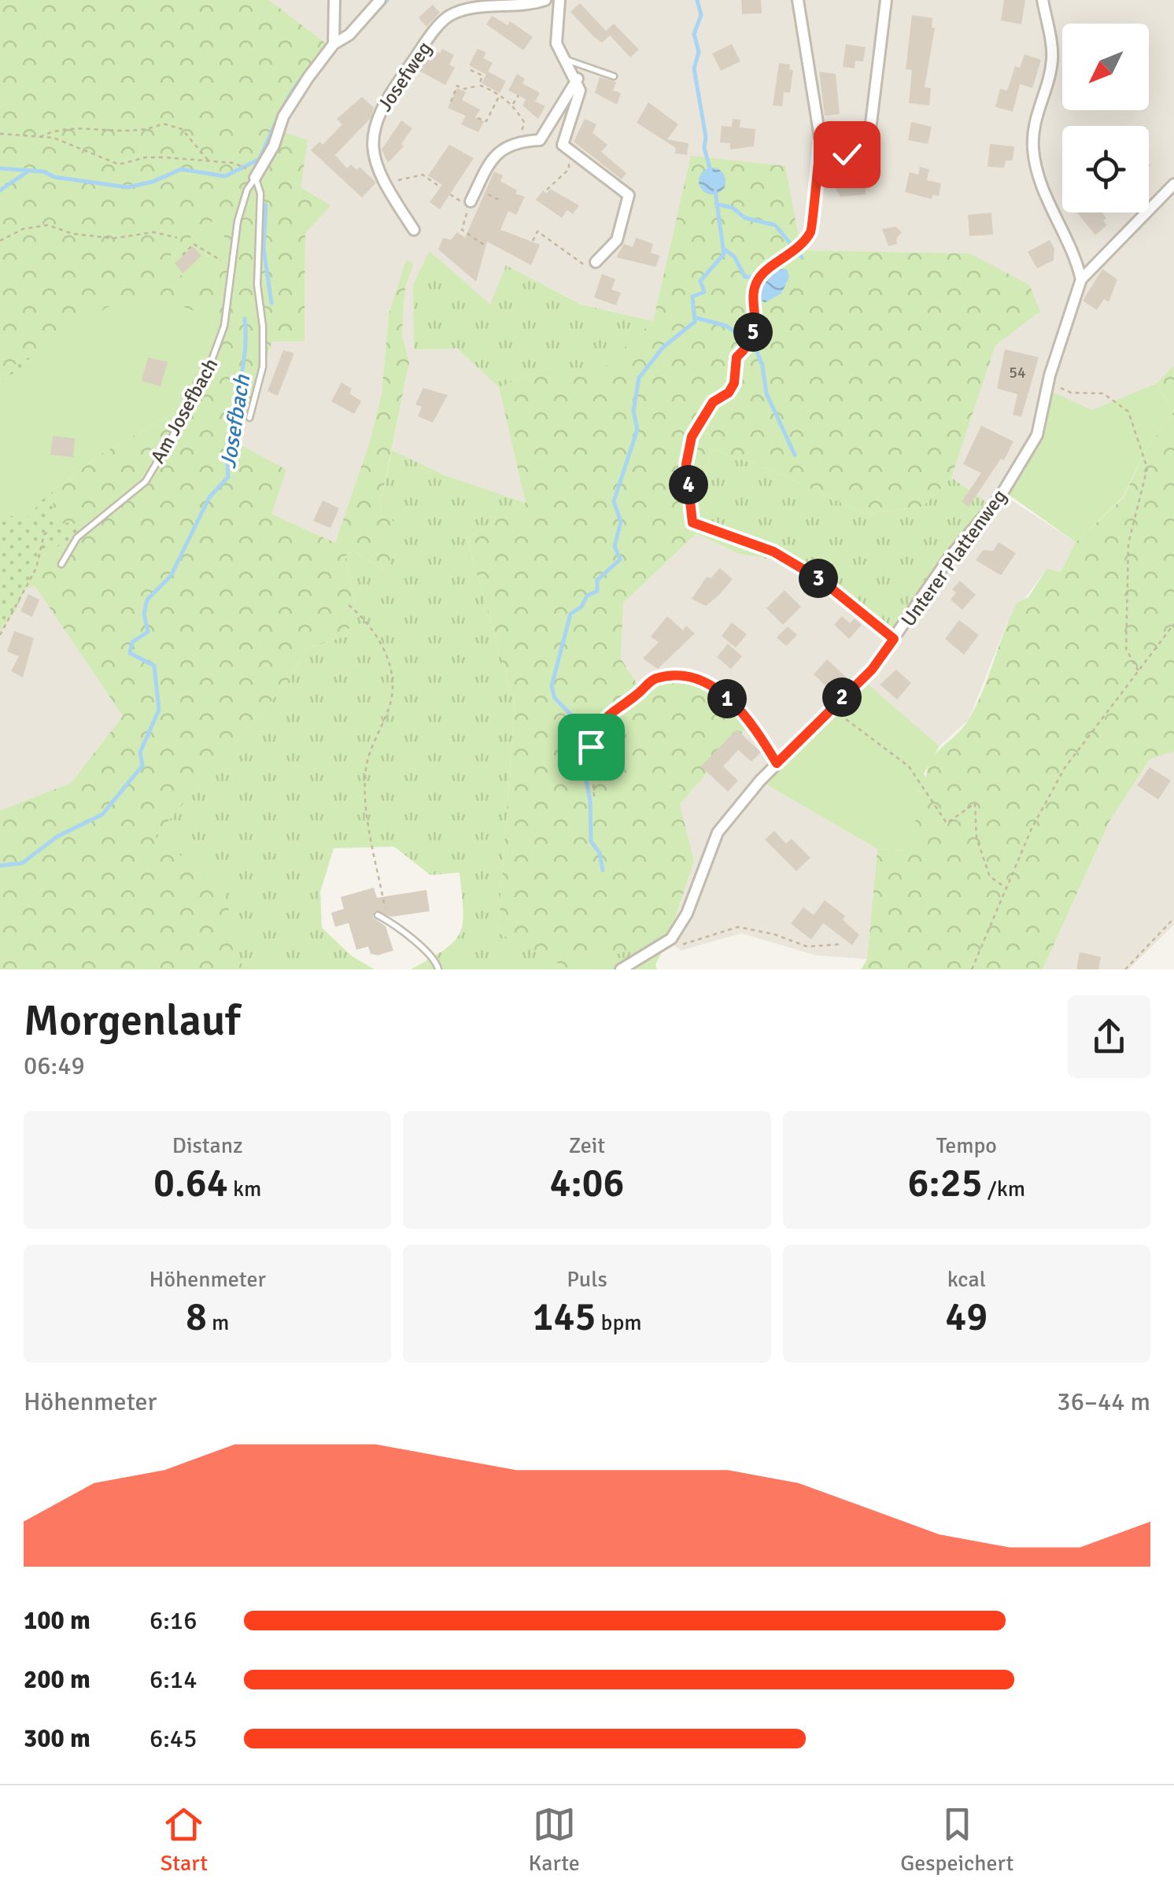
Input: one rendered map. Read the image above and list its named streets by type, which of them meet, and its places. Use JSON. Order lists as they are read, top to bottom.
{
  "streets": {
    "street": ["Josefweg", "Am Josefbach", "Unterer Plattenweg"]
  },
  "water": ["Josefbach"],
  "house_numbers": ["54"],
  "north": "bottom left",
  "page": {
    "pins": [
      "5",
      "4",
      "3",
      "2",
      "1"
    ],
    "heading": ["Morgenlauf", "06:49"],
    "stats": [
      ["Distanz", "0.64 km"],
      ["Zeit", "4:06"],
      ["Tempo", "6:25 /km"],
      ["Höhenmeter", "8 m"],
      ["Puls", "145 bpm"],
      ["kcal", "49"]
    ],
    "chart": ["Höhenmeter", "36–44 m"],
    "list": [
      {
        "name": "100 m",
        "note": "6:16"
      },
      {
        "name": "200 m",
        "note": "6:14"
      },
      {
        "name": "300 m",
        "note": "6:45"
      }
    ],
    "tabs": ["Start", "Karte", "Gespeichert"]
  }
}
